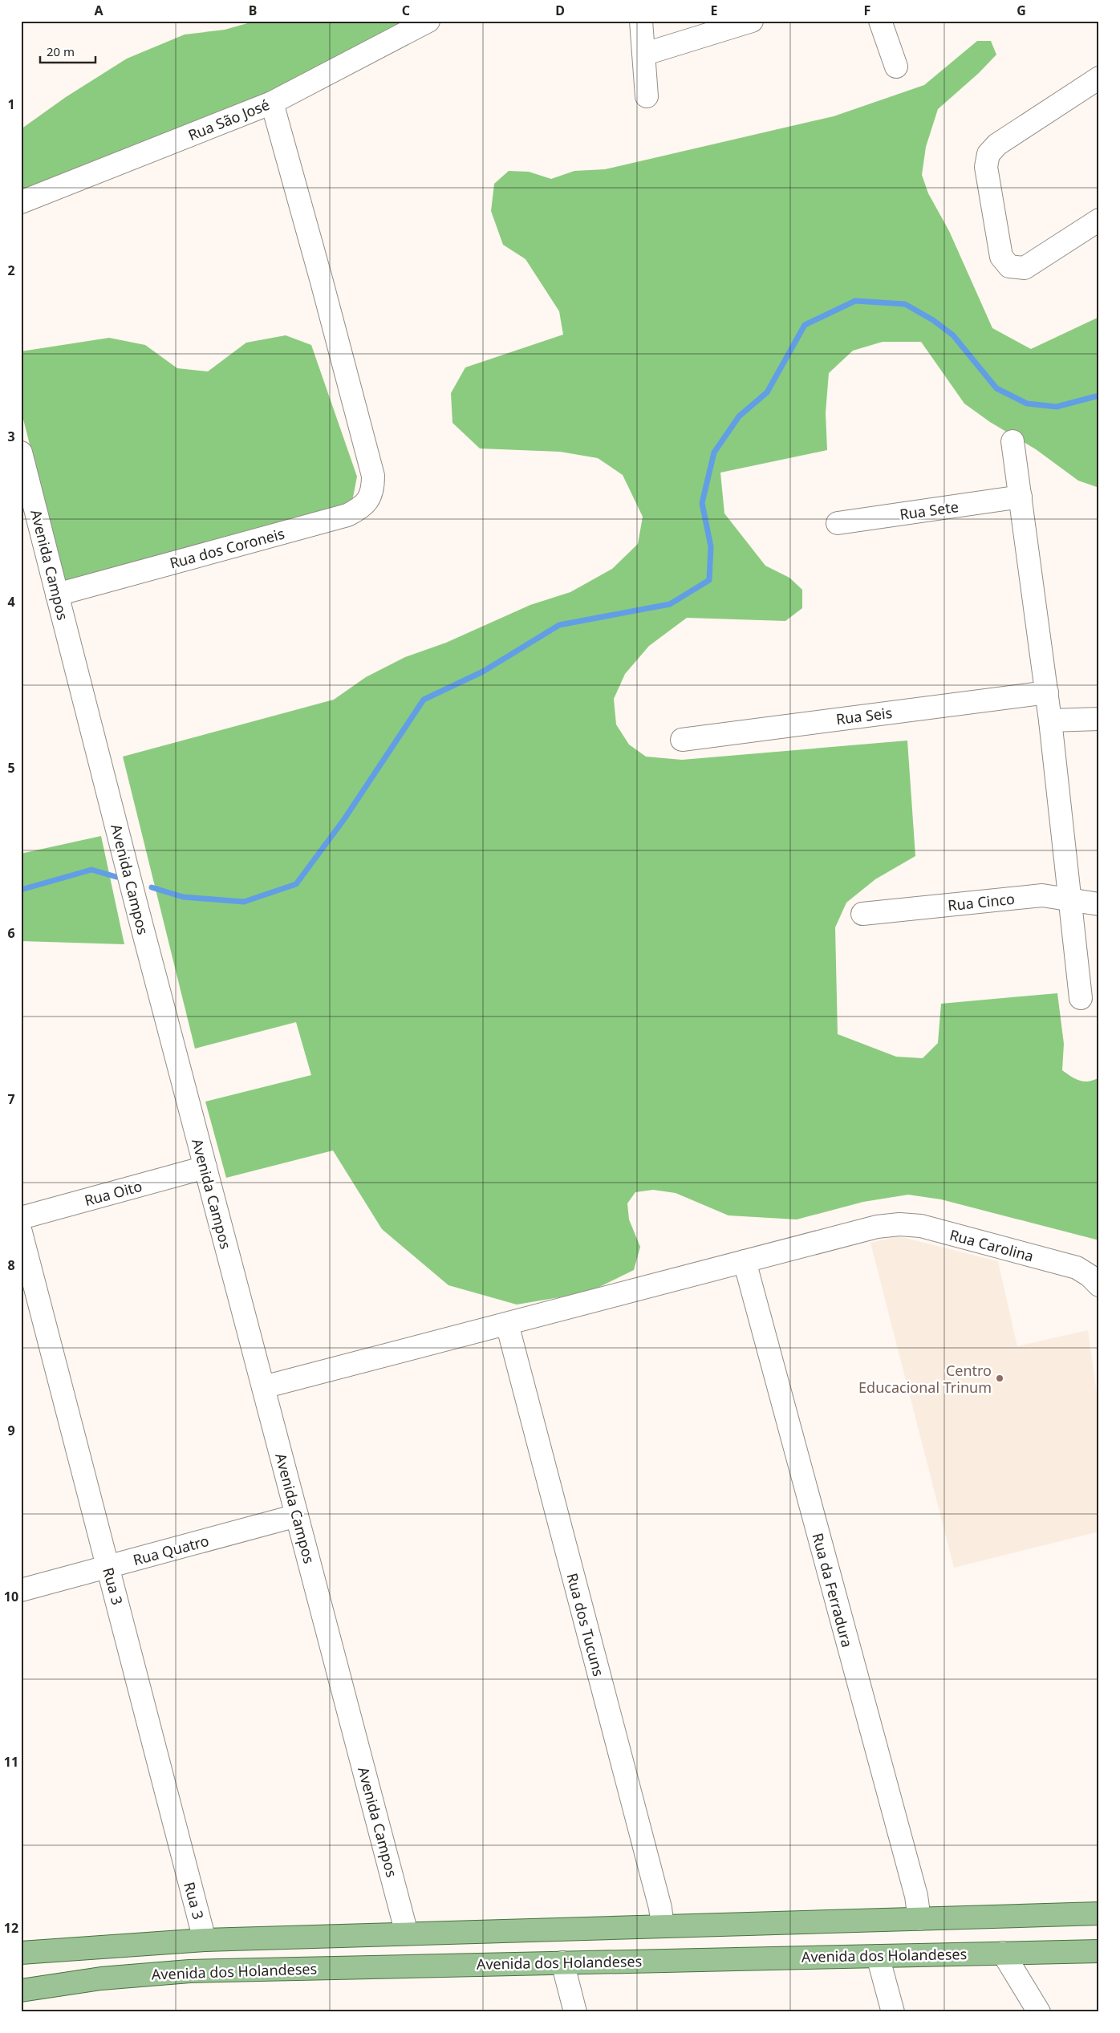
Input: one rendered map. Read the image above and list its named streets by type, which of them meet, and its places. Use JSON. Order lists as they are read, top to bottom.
{
  "streets": {
    "main road": ["Avenida dos Holandeses"],
    "street": [
      "Rua São José",
      "Rua Sete",
      "Rua dos Coroneis",
      "Avenida Campos",
      "Rua Seis",
      "Rua Cinco",
      "Rua Oito",
      "Rua Carolina",
      "Rua Quatro",
      "Rua 3",
      "Rua da Ferradura",
      "Rua dos Tucuns"
    ]
  },
  "crossings": [
    ["Rua São José", "Rua dos Coroneis"],
    ["Rua dos Coroneis", "Avenida Campos"],
    ["Avenida Campos", "Rua Oito"],
    ["Avenida Campos", "Rua Carolina"],
    ["Avenida Campos", "Rua Quatro"],
    ["Rua Carolina", "Rua da Ferradura"],
    ["Rua Carolina", "Rua dos Tucuns"],
    ["Rua Quatro", "Rua 3"]
  ],
  "places": ["Centro Educacional Trinum"],
  "scale_bar": "20 m",
  "grid": {
    "columns": [
      "A",
      "B",
      "C",
      "D",
      "E",
      "F",
      "G"
    ],
    "rows": [
      "1",
      "2",
      "3",
      "4",
      "5",
      "6",
      "7",
      "8",
      "9",
      "10",
      "11",
      "12"
    ]
  }
}
